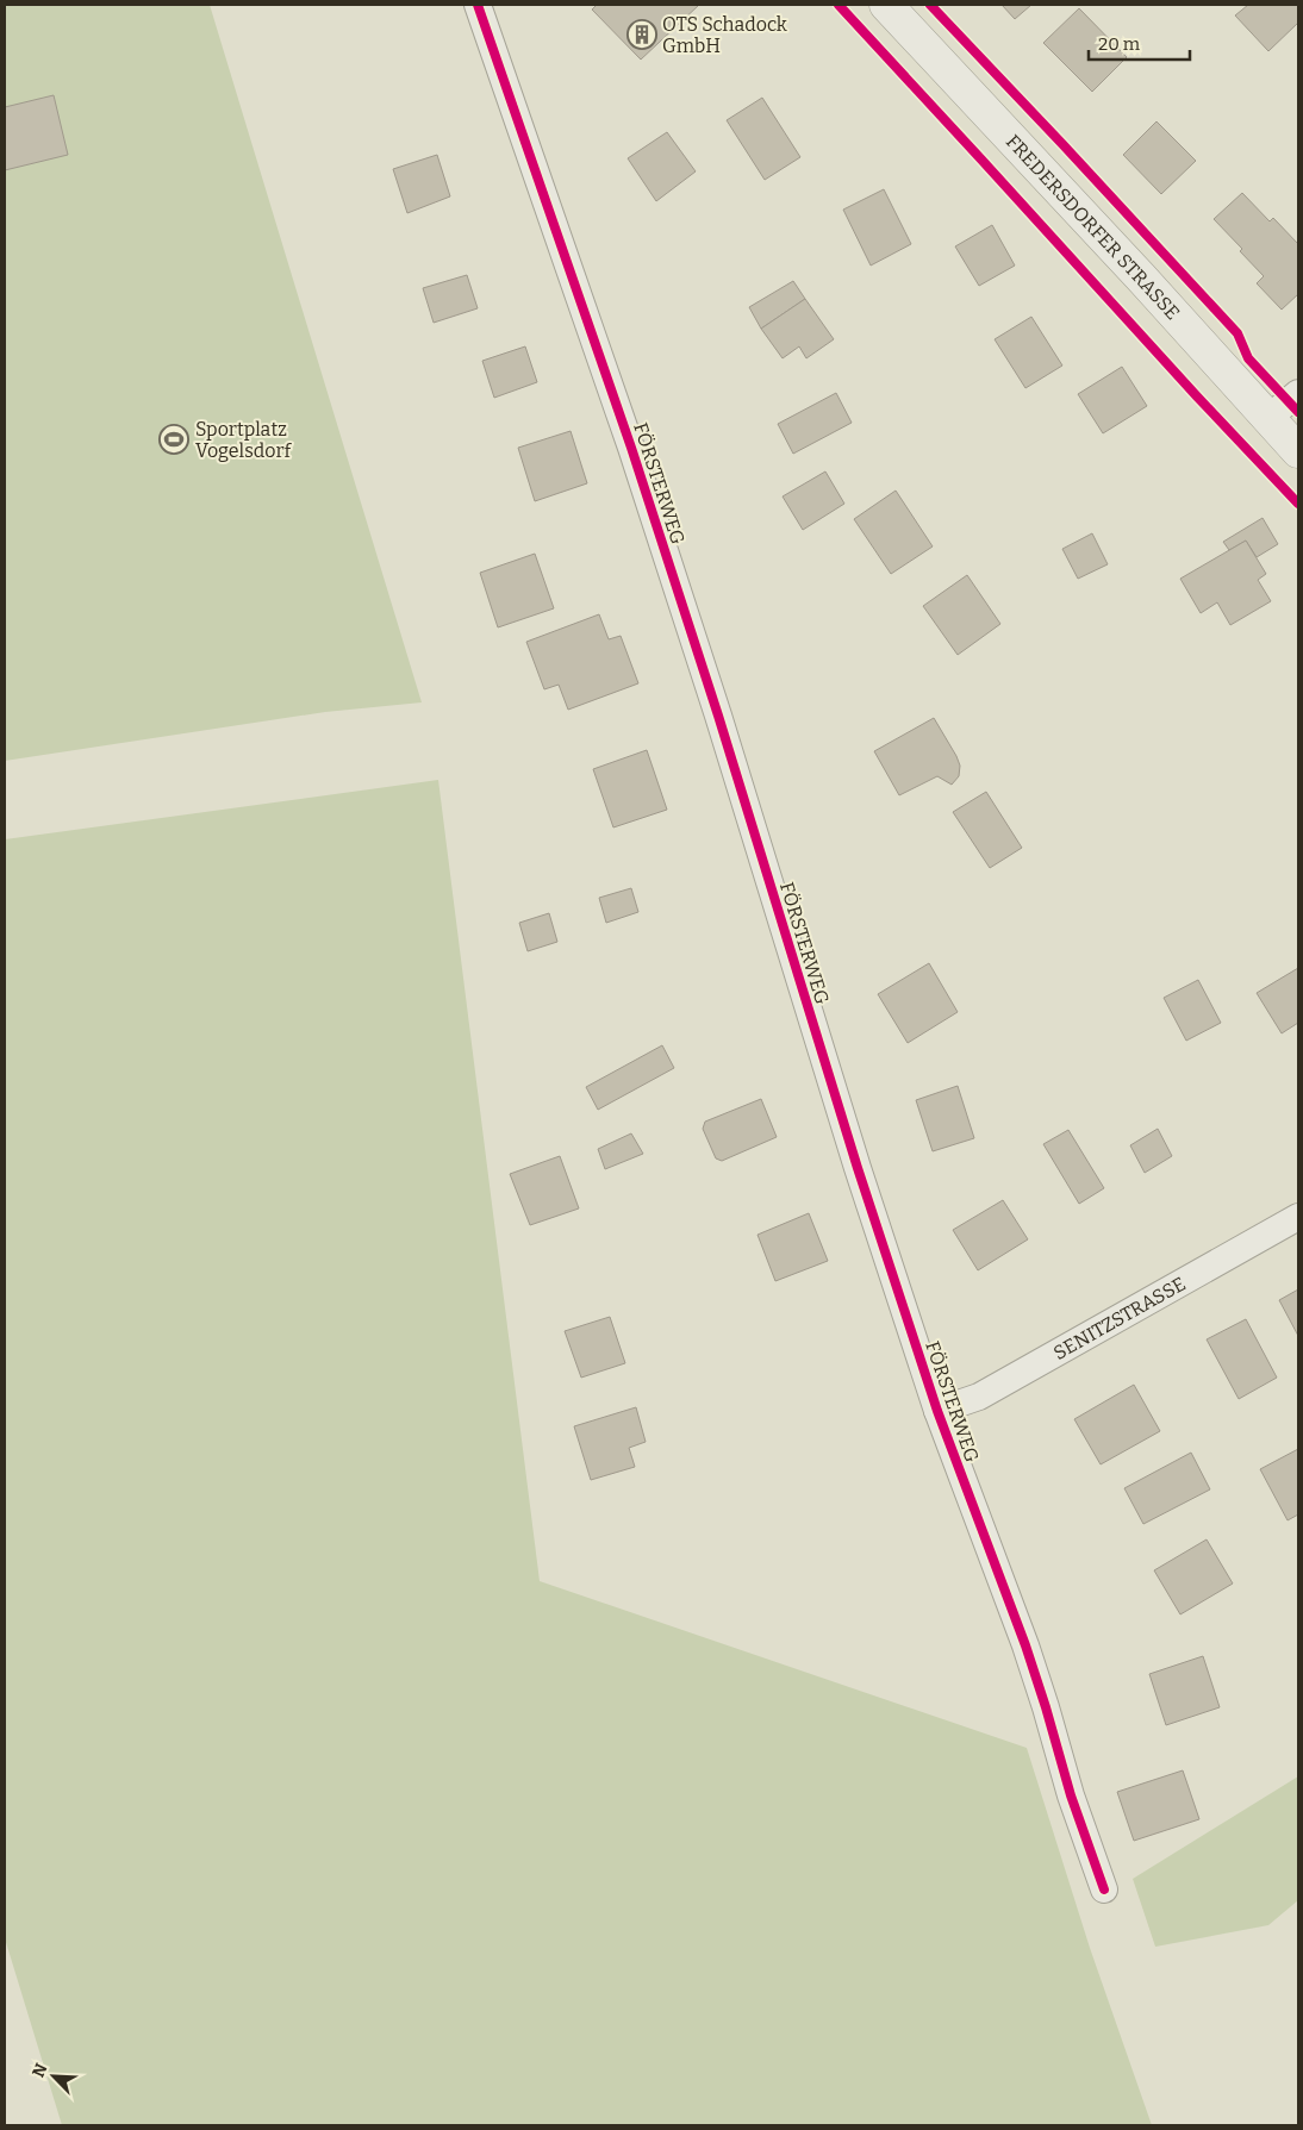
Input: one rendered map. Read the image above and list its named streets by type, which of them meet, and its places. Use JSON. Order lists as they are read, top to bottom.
{
  "streets": {
    "street": ["FREDERSDORFER STRASSE", "FÖRSTERWEG", "SENITZSTRASSE"]
  },
  "crossings": [
    ["FÖRSTERWEG", "SENITZSTRASSE"]
  ],
  "places": {
    "building": ["OTS Schadock GmbH"],
    "sports": ["Sportplatz Vogelsdorf"]
  },
  "scale_bar": "20 m",
  "north": "top left"
}
